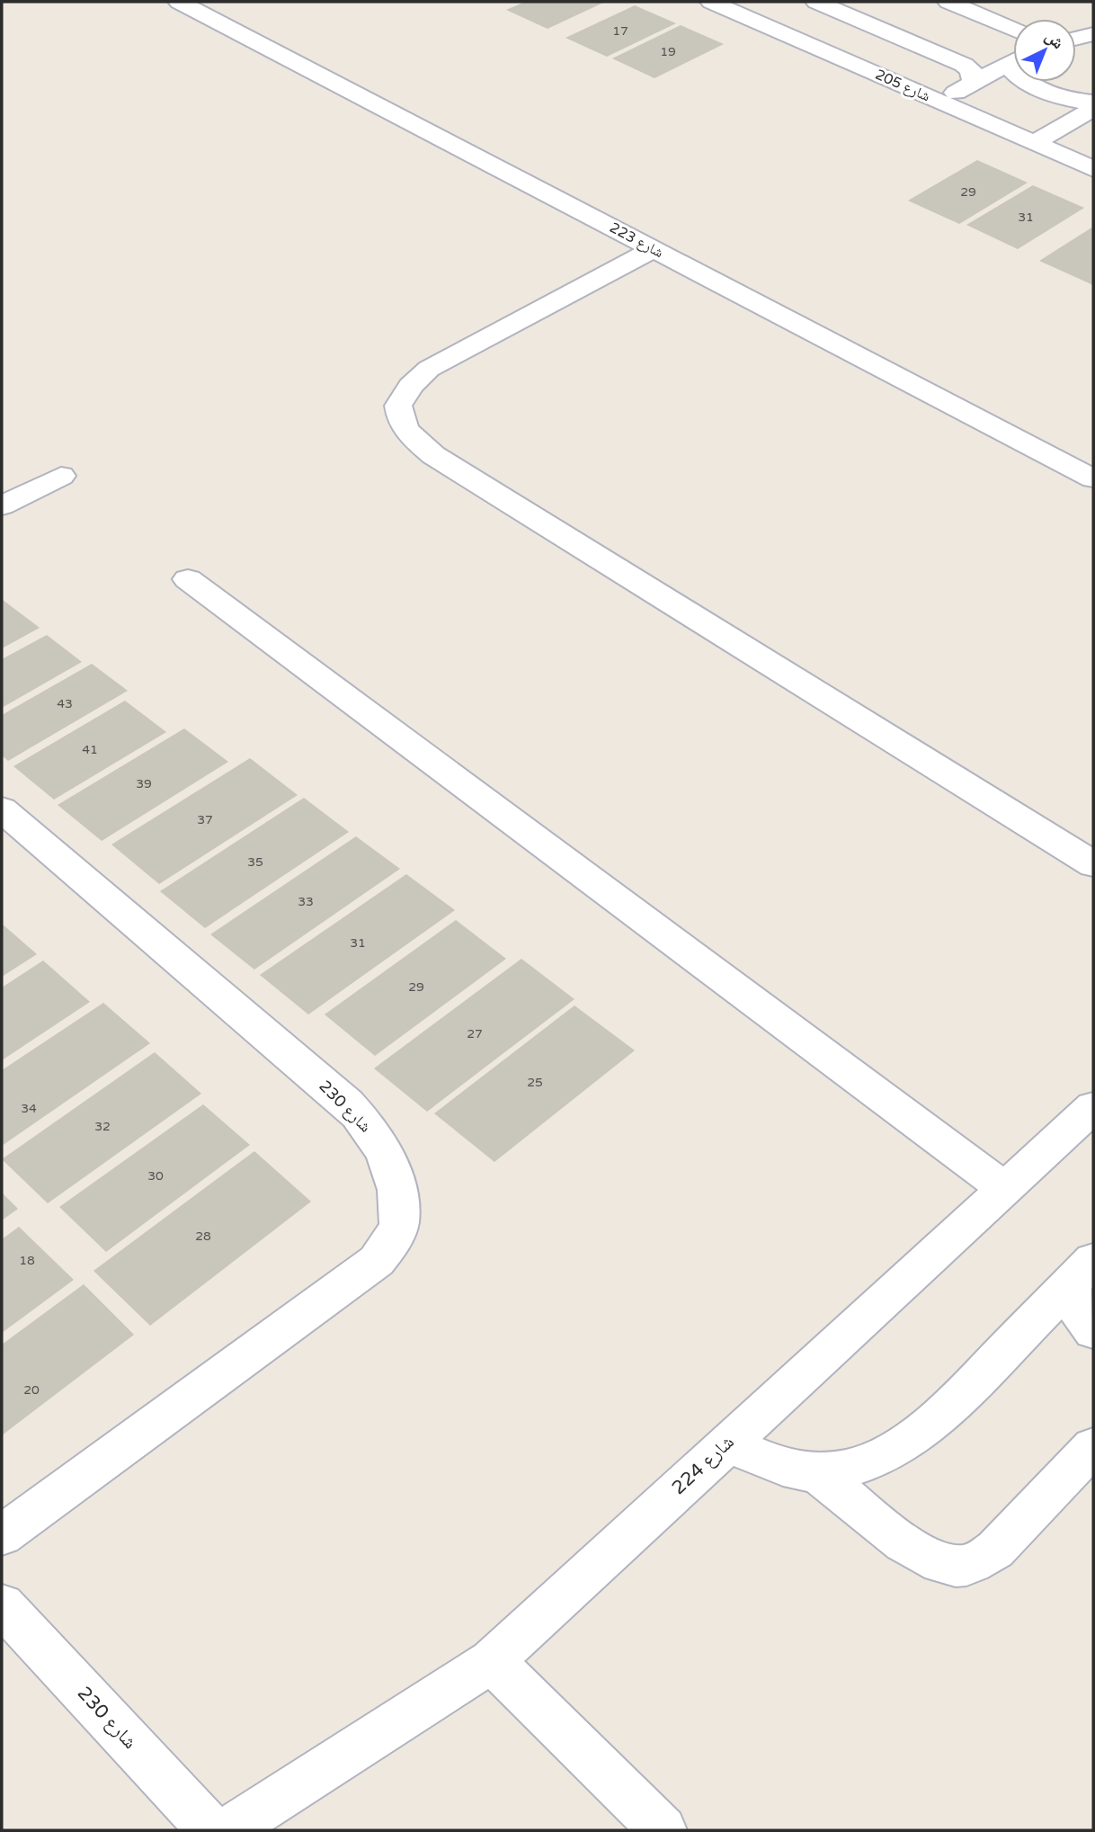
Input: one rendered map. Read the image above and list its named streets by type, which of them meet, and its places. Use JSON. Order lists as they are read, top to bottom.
{
  "streets": {
    "street": [
      "شارع 205",
      "شارع 223",
      "شارع 230",
      "شارع 224"
    ]
  },
  "house_numbers": [
    "17",
    "19",
    "29",
    "31",
    "43",
    "41",
    "39",
    "37",
    "35",
    "33",
    "31",
    "29",
    "27",
    "25",
    "34",
    "32",
    "30",
    "28",
    "18",
    "20"
  ],
  "north": "top right"
}
